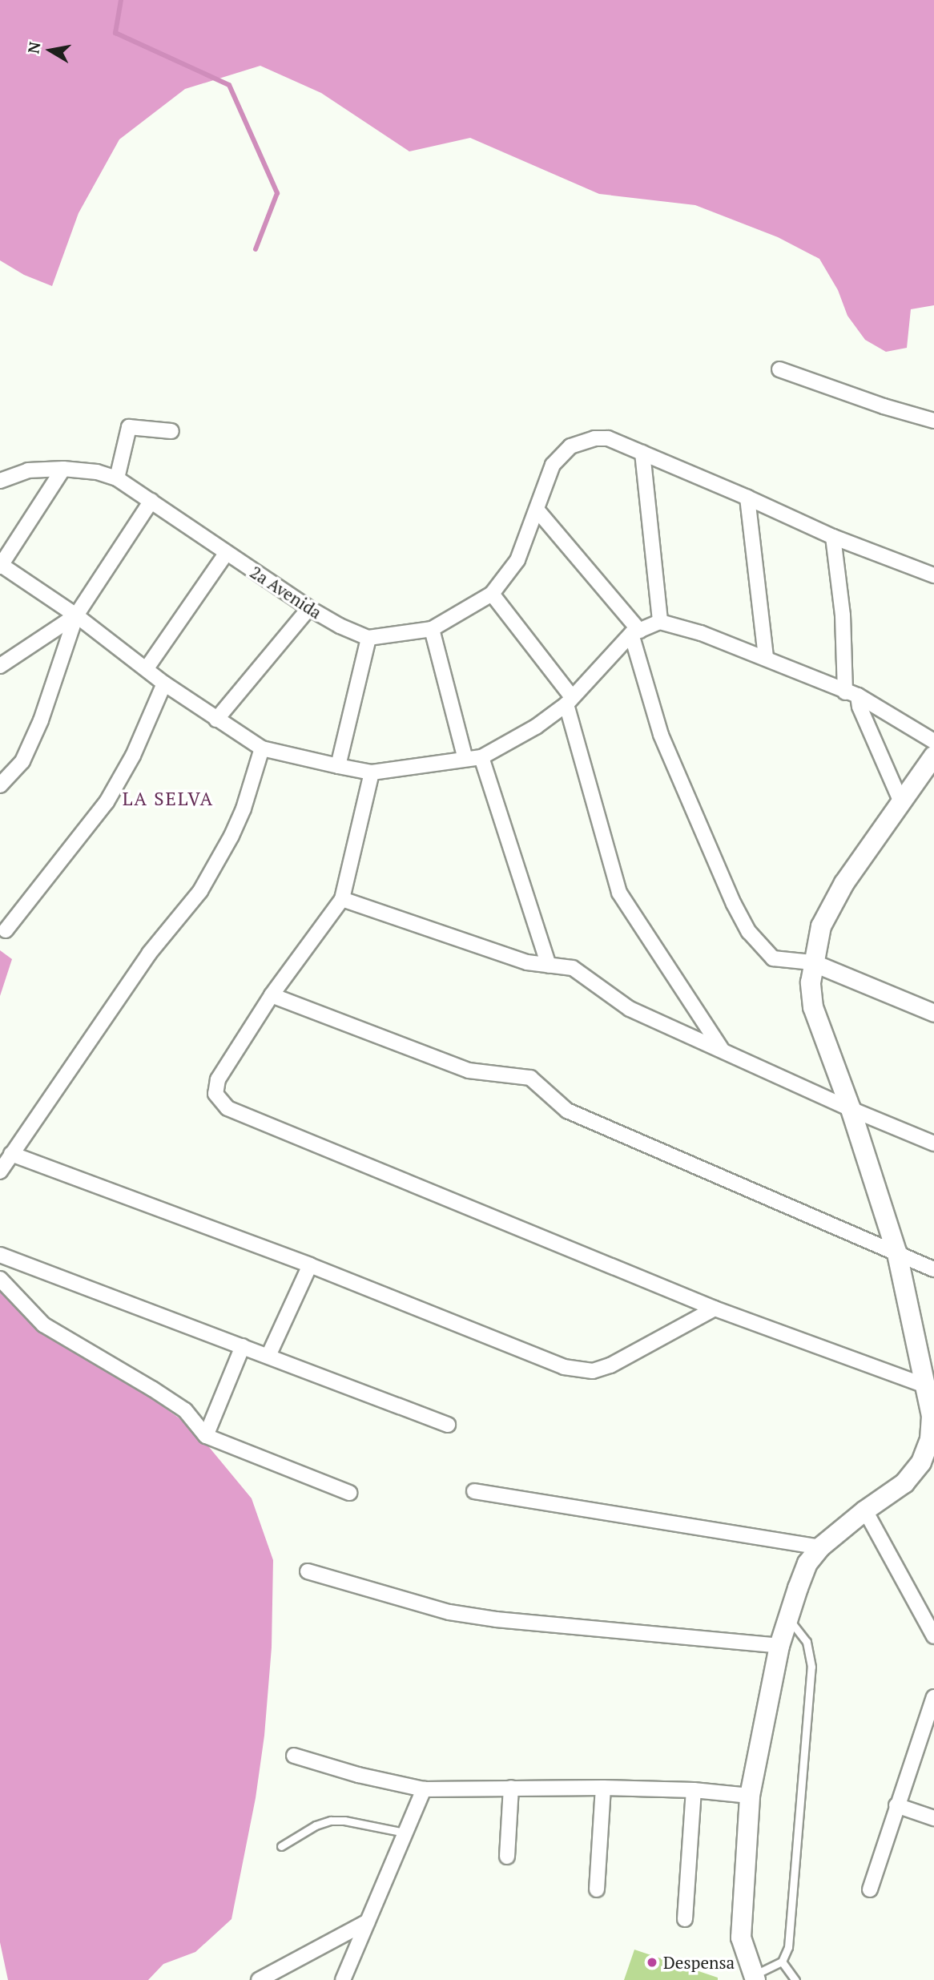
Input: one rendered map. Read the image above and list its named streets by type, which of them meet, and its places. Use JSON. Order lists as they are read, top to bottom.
{
  "streets": {
    "street": ["2a Avenida"]
  },
  "districts": ["LA SELVA"],
  "places": ["Despensa"],
  "north": "left"
}
